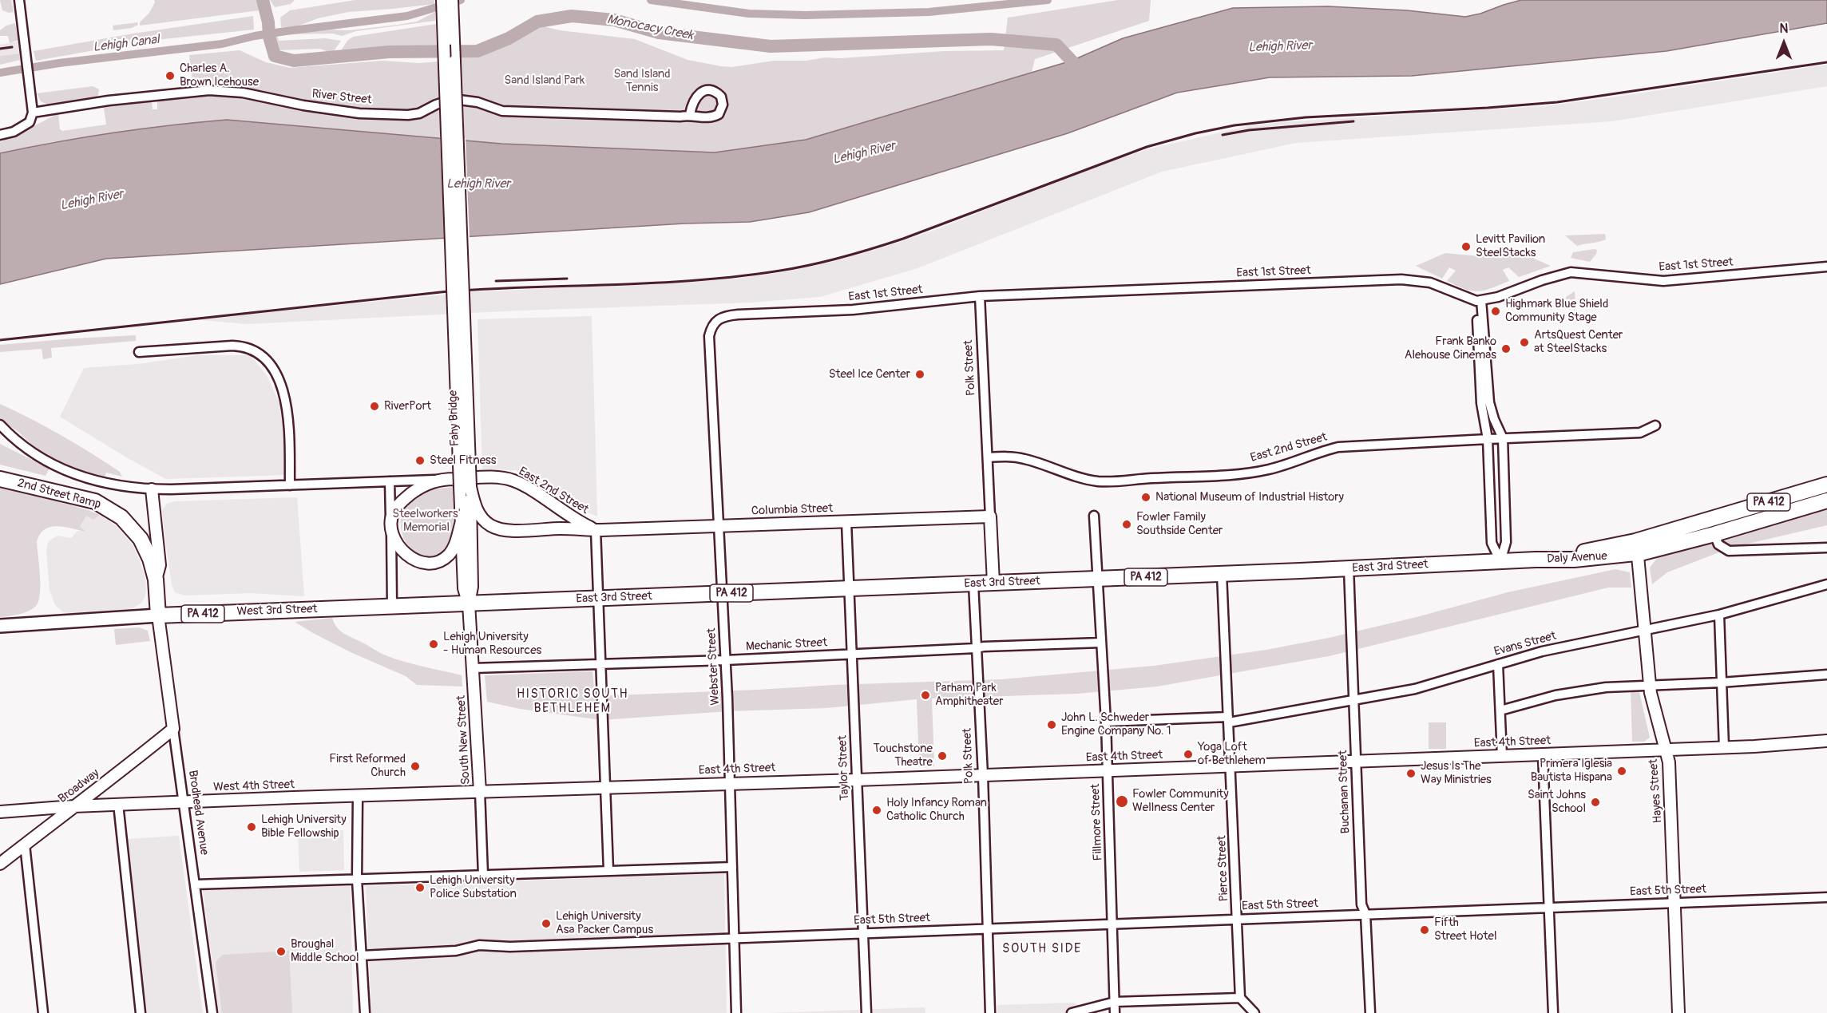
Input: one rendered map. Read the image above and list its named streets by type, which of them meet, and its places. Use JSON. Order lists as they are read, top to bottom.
{
  "streets": {
    "highway": [
      "2nd Street Ramp",
      "PA 412",
      "Daly Avenue",
      "East 3rd Street",
      "West 3rd Street"
    ],
    "main road": [
      "Polk Street",
      "Fahy Bridge",
      "East 2nd Street",
      "Columbia Street",
      "South New Street",
      "East 4th Street",
      "Broadway",
      "West 4th Street",
      "Hayes Street",
      "Brodhead Avenue"
    ],
    "street": [
      "River Street",
      "East 1st Street",
      "Evans Street",
      "Mechanic Street",
      "Webster Street",
      "Taylor Street",
      "Buchanan Street",
      "Fillmore Street",
      "Pierce Street",
      "East 5th Street"
    ]
  },
  "crossings": [
    ["East 1st Street", "Polk Street"],
    ["East 1st Street", "Webster Street"],
    ["Polk Street", "East 2nd Street"],
    ["Polk Street", "Columbia Street"],
    ["Polk Street", "East 3rd Street"],
    ["Polk Street", "Mechanic Street"],
    ["Polk Street", "East 4th Street"],
    ["Polk Street", "East 5th Street"],
    ["Fahy Bridge", "Columbia Street"],
    ["Fahy Bridge", "East 3rd Street"],
    ["Fahy Bridge", "West 3rd Street"],
    ["Fahy Bridge", "South New Street"],
    ["East 2nd Street", "Columbia Street"],
    ["2nd Street Ramp", "West 3rd Street"],
    ["2nd Street Ramp", "Brodhead Avenue"],
    ["Columbia Street", "Webster Street"],
    ["Columbia Street", "Taylor Street"],
    ["Daly Avenue", "East 3rd Street"],
    ["Daly Avenue", "Hayes Street"],
    ["East 3rd Street", "West 3rd Street"],
    ["East 3rd Street", "Webster Street"],
    ["East 3rd Street", "South New Street"],
    ["East 3rd Street", "Taylor Street"],
    ["East 3rd Street", "Buchanan Street"],
    ["East 3rd Street", "Fillmore Street"],
    ["East 3rd Street", "Pierce Street"],
    ["West 3rd Street", "South New Street"],
    ["West 3rd Street", "Brodhead Avenue"],
    ["Evans Street", "Hayes Street"],
    ["Evans Street", "Buchanan Street"],
    ["Evans Street", "Fillmore Street"],
    ["Evans Street", "Pierce Street"],
    ["Mechanic Street", "Webster Street"],
    ["Mechanic Street", "South New Street"],
    ["Mechanic Street", "Taylor Street"],
    ["Mechanic Street", "Fillmore Street"],
    ["Webster Street", "East 4th Street"],
    ["Webster Street", "East 5th Street"],
    ["South New Street", "East 4th Street"],
    ["South New Street", "West 4th Street"],
    ["East 4th Street", "Taylor Street"],
    ["East 4th Street", "West 4th Street"],
    ["East 4th Street", "Hayes Street"],
    ["East 4th Street", "Buchanan Street"],
    ["East 4th Street", "Fillmore Street"],
    ["East 4th Street", "Pierce Street"],
    ["Taylor Street", "East 5th Street"],
    ["Broadway", "West 4th Street"],
    ["Broadway", "Brodhead Avenue"],
    ["West 4th Street", "Brodhead Avenue"],
    ["Hayes Street", "East 5th Street"],
    ["Buchanan Street", "East 5th Street"],
    ["Fillmore Street", "East 5th Street"],
    ["Pierce Street", "East 5th Street"]
  ],
  "districts": ["HISTORIC SOUTH BETHLEHEM", "SOUTH SIDE"],
  "water": ["Monocacy Creek", "Lehigh Canal", "Lehigh River"],
  "parks": ["Sand Island Tennis", "Sand Island Park", "Steelworkers' Memorial"],
  "places": [
    "Charles A. Brown Icehouse",
    "Levitt Pavilion SteelStacks",
    "Highmark Blue Shield Community Stage",
    "ArtsQuest Center at SteelStacks",
    "Frank Banko Alehouse Cinemas",
    "Steel Ice Center",
    "RiverPort",
    "Steel Fitness",
    "National Museum of Industrial History",
    "Fowler Family Southside Center",
    "Lehigh University - Human Resources",
    "Parham Park Amphitheater",
    "John L. Schweder Engine Company No. 1",
    "Yoga Loft of Bethlehem",
    "Touchstone Theatre",
    "First Reformed Church",
    "Primera Iglesia Bautista Hispana",
    "Jesus Is The Way Ministries",
    "Fowler Community Wellness Center",
    "Saint Johns School",
    "Holy Infancy Roman Catholic Church",
    "Lehigh University Bible Fellowship",
    "Lehigh University Police Substation",
    "Lehigh University Asa Packer Campus",
    "Fifth Street Hotel",
    "Broughal Middle School"
  ],
  "north": "top"
}
